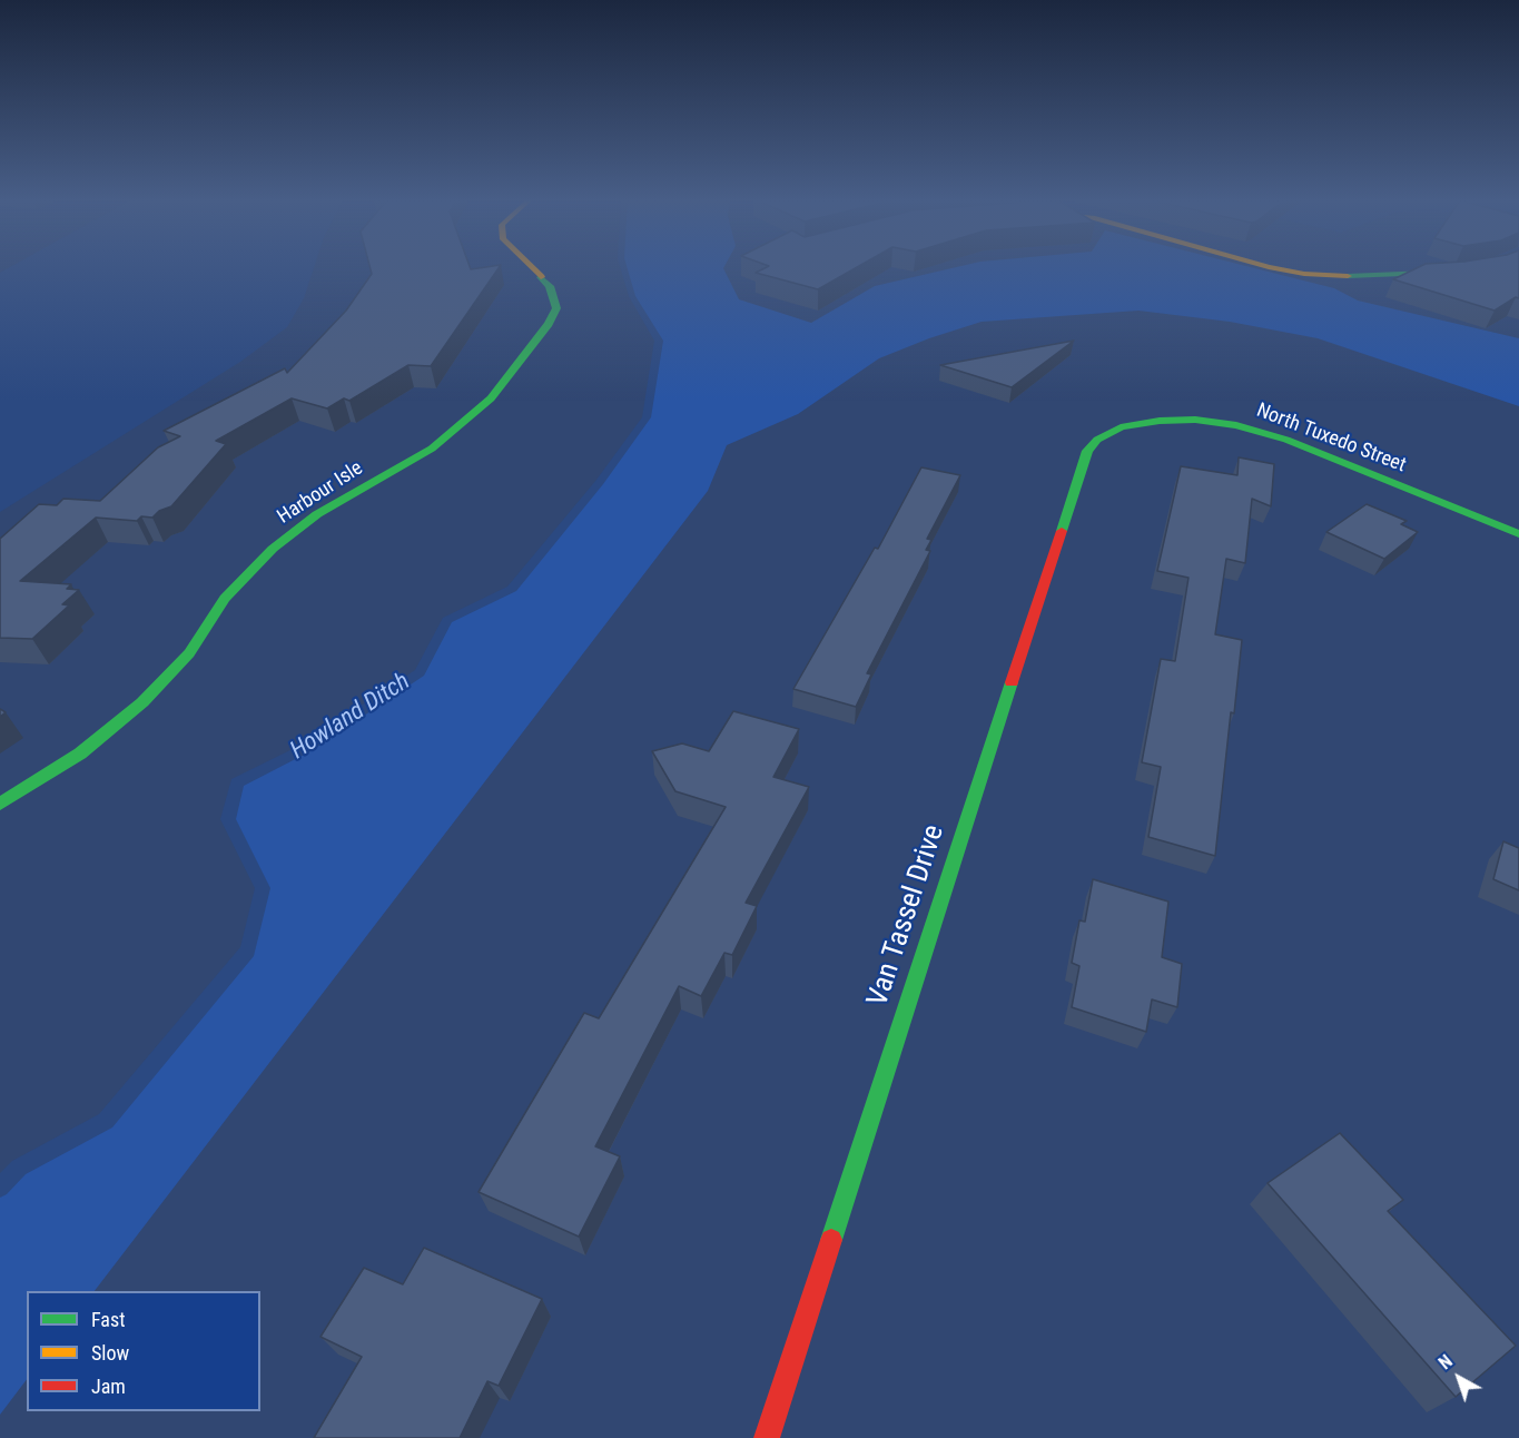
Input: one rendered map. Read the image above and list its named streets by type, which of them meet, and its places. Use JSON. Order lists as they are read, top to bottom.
{
  "streets": {
    "street": ["North Tuxedo Street", "Harbour Isle", "Van Tassel Drive"]
  },
  "crossings": [
    ["North Tuxedo Street", "Van Tassel Drive"]
  ],
  "water": ["Howland Ditch"],
  "legend": ["Fast", "Slow", "Jam"],
  "north": "top left"
}
